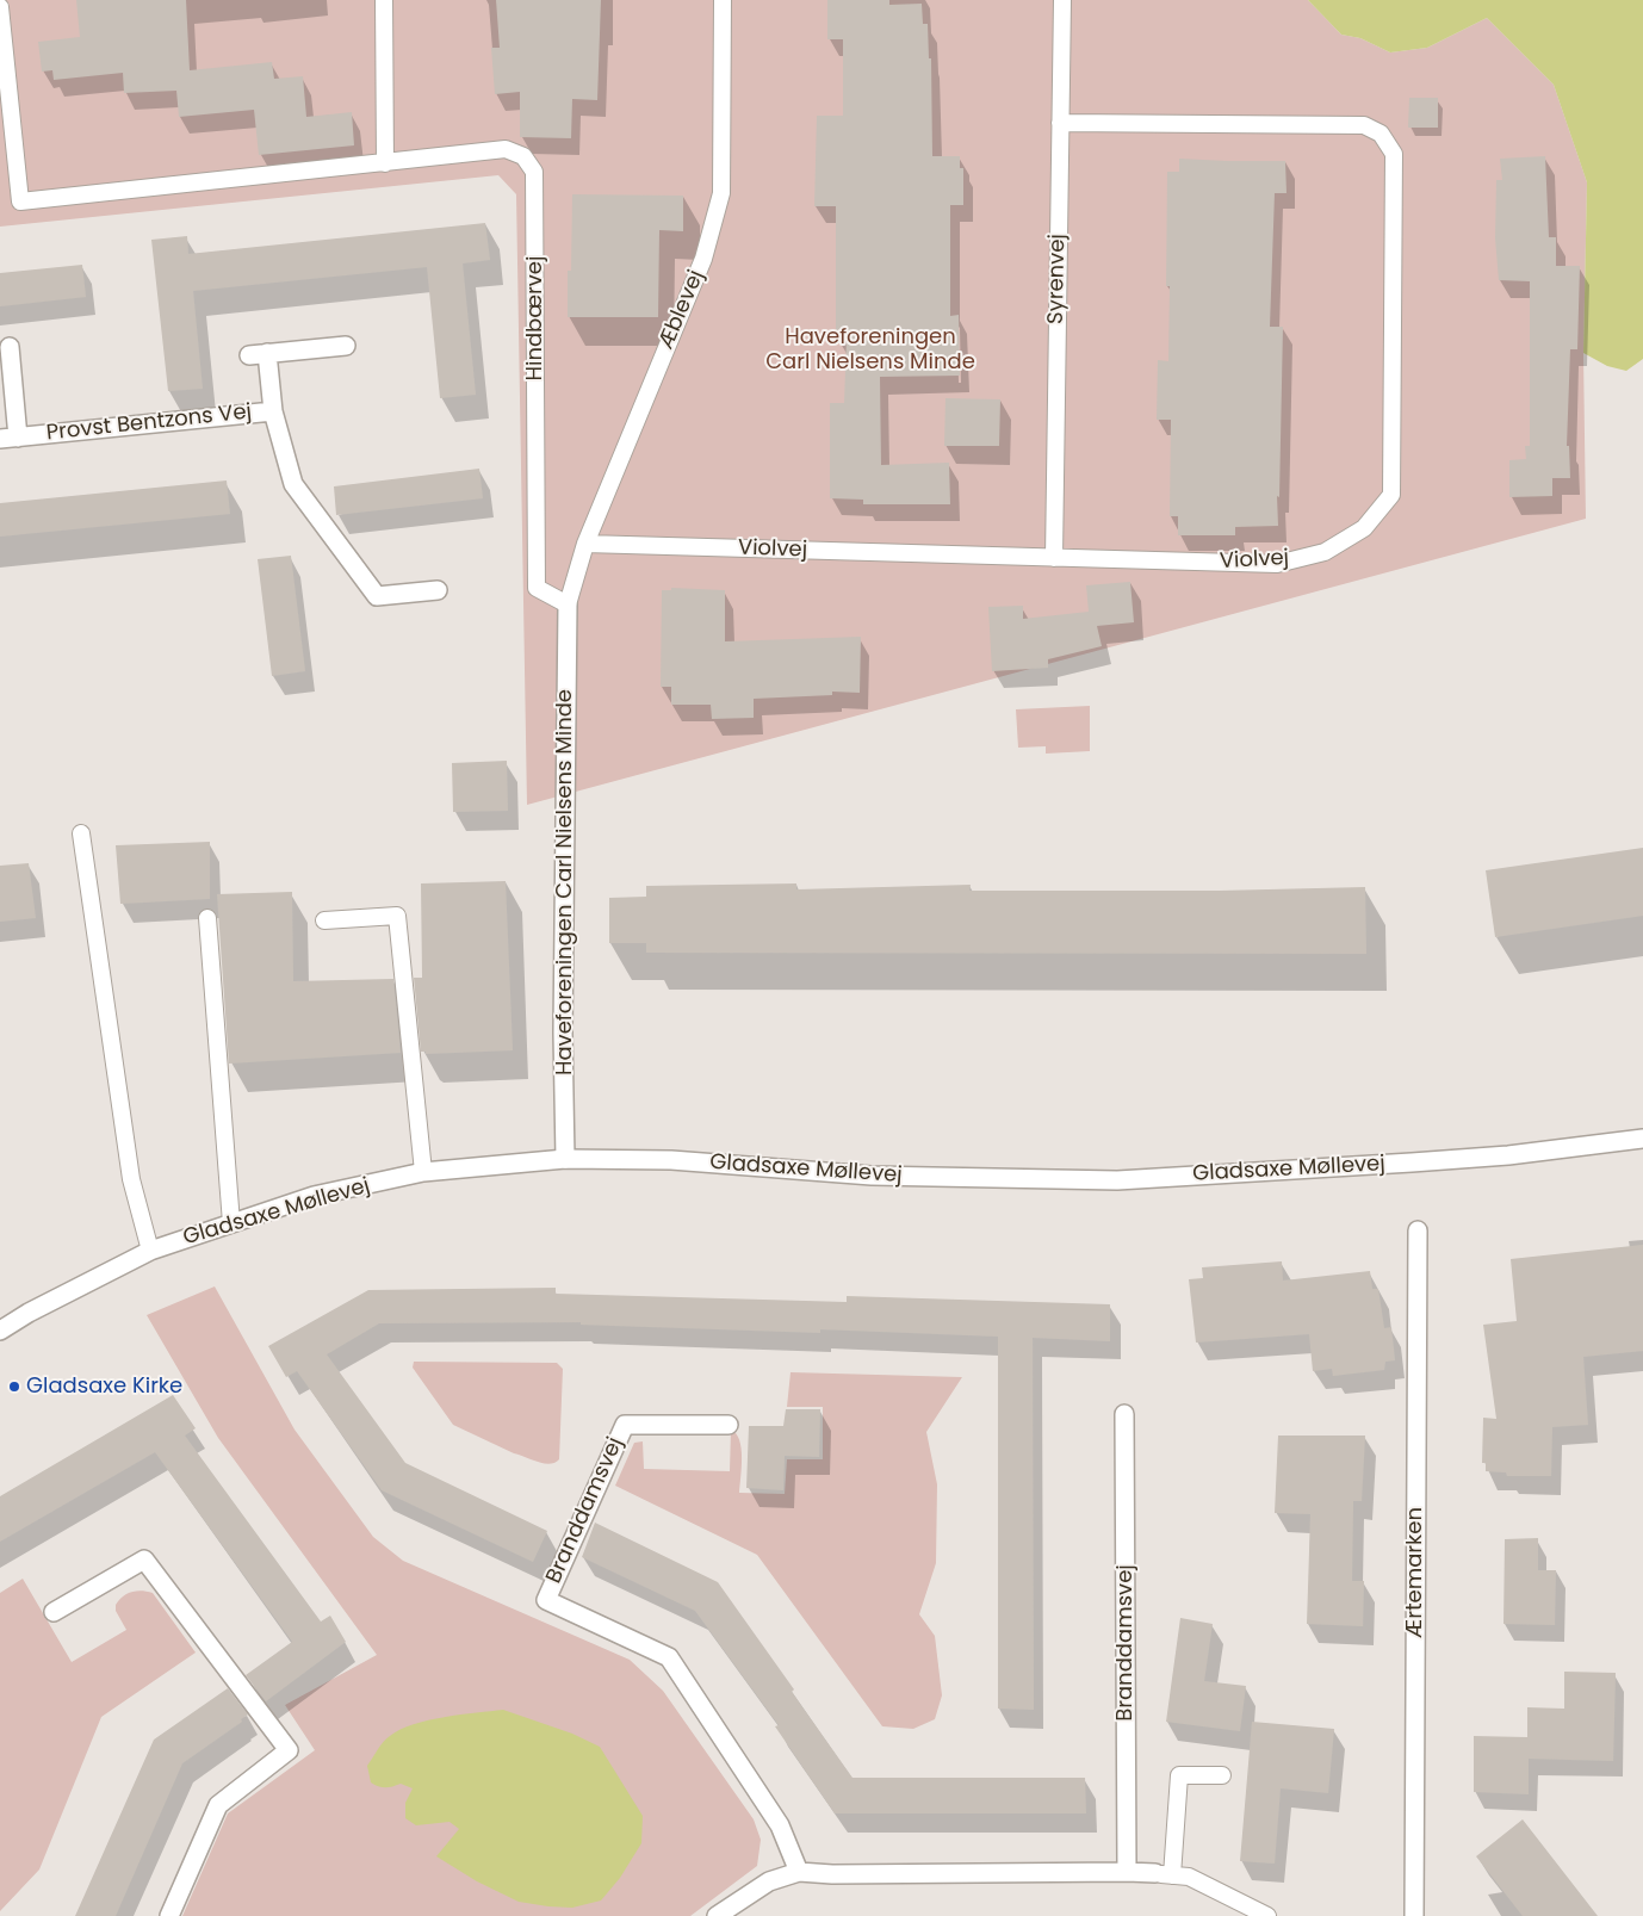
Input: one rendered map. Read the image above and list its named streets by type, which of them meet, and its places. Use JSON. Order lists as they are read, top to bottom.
{
  "streets": {
    "street": [
      "Provst Bentzons Vej",
      "Haveforeningen Carl Nielsens Minde",
      "Gladsaxe Møllevej",
      "Branddamsvej",
      "Ærtemarken"
    ],
    "lane": [
      "Syrenvej",
      "Æblevej",
      "Hindbærvej",
      "Violvej"
    ]
  },
  "crossings": [
    ["Syrenvej", "Violvej"],
    ["Æblevej", "Hindbærvej"],
    ["Æblevej", "Violvej"],
    ["Æblevej", "Haveforeningen Carl Nielsens Minde"],
    ["Hindbærvej", "Haveforeningen Carl Nielsens Minde"],
    ["Haveforeningen Carl Nielsens Minde", "Gladsaxe Møllevej"]
  ],
  "parks": ["Haveforeningen Carl Nielsens Minde"],
  "places": ["Gladsaxe Kirke"]
}
